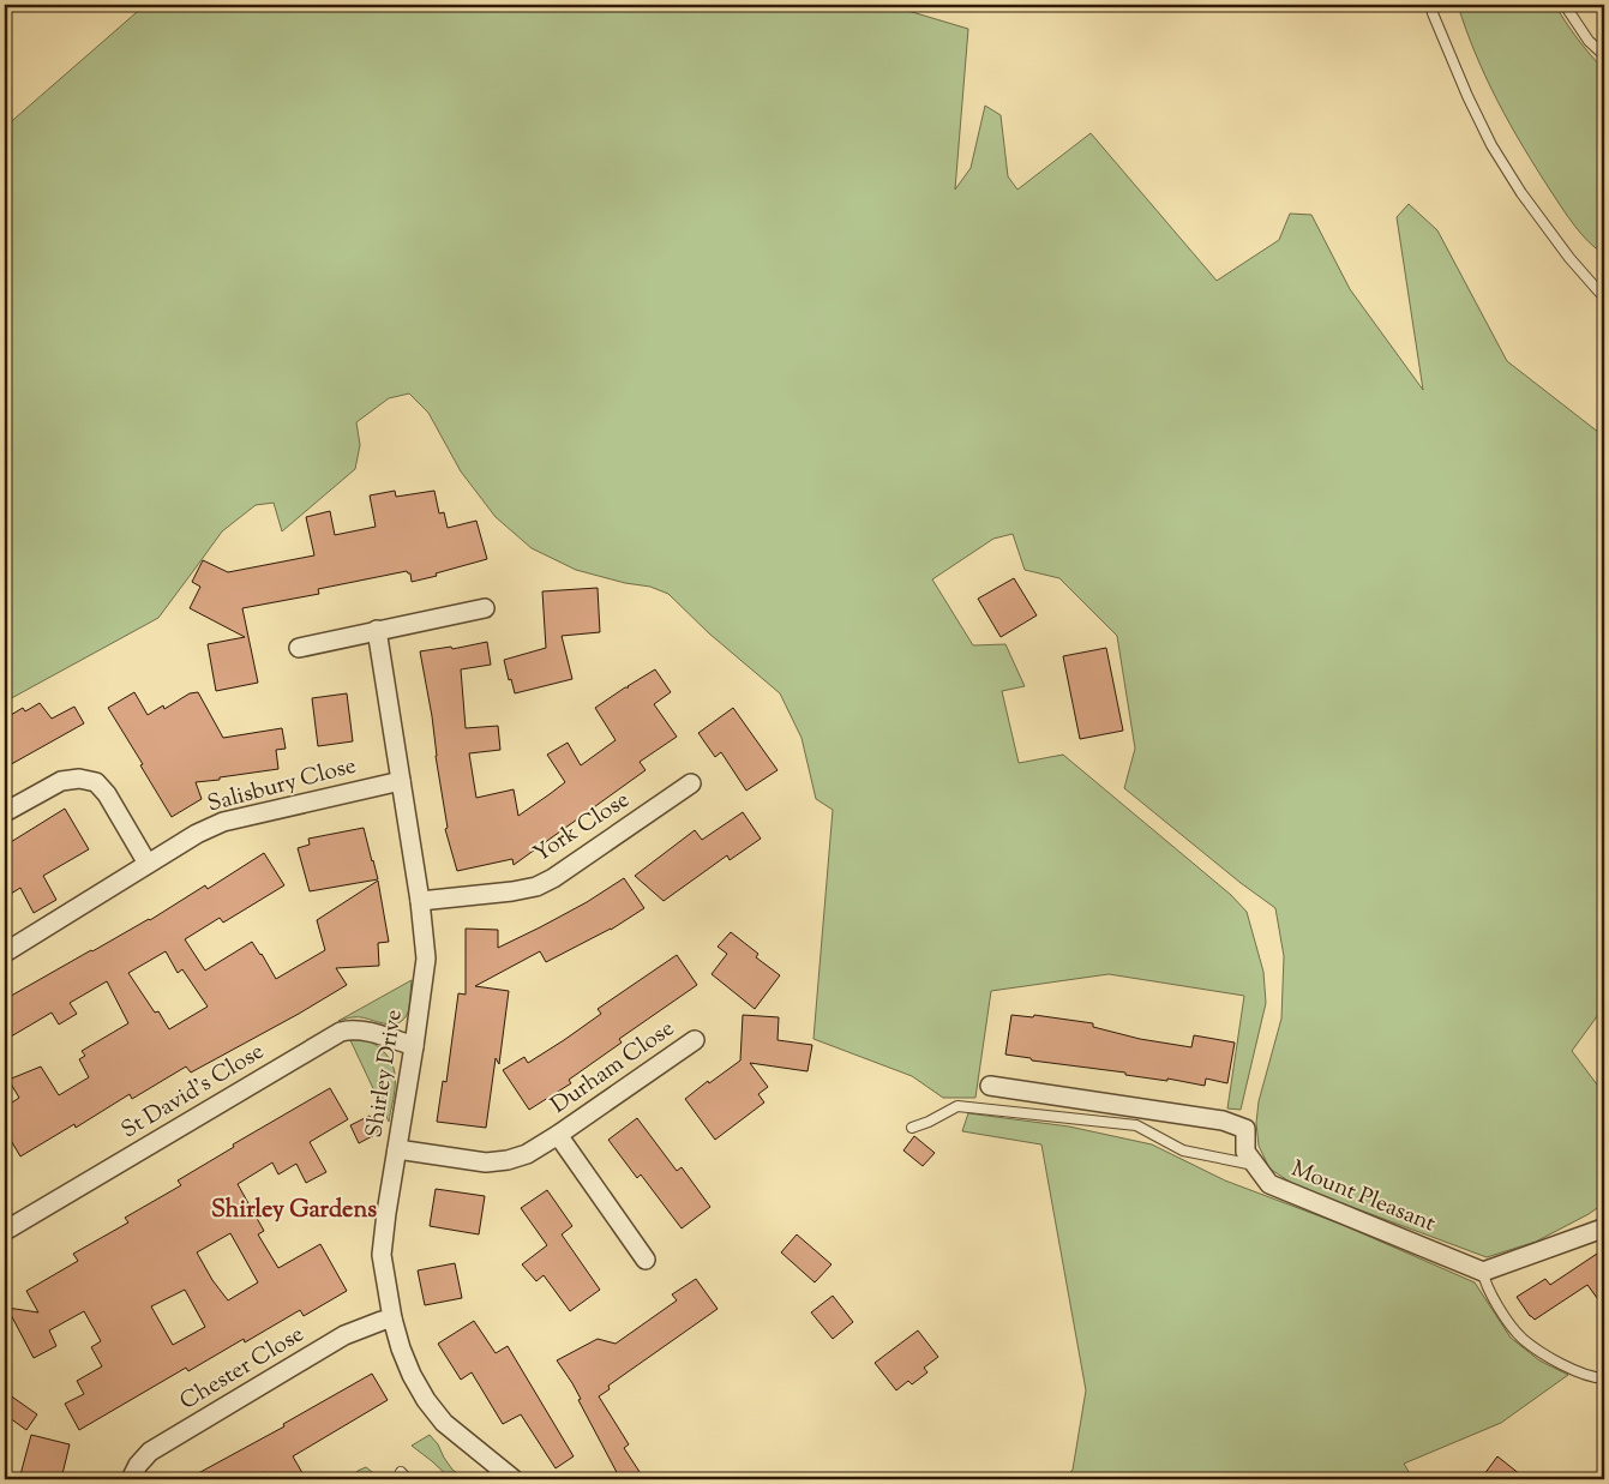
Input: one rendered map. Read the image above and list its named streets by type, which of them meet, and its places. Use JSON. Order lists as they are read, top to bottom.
{
  "streets": {
    "street": [
      "Salisbury Close",
      "York Close",
      "Durham Close",
      "Shirley Drive",
      "St David's Close",
      "Mount Pleasant",
      "Chester Close"
    ]
  },
  "crossings": [
    ["Salisbury Close", "Shirley Drive"],
    ["York Close", "Shirley Drive"],
    ["Durham Close", "Shirley Drive"],
    ["Shirley Drive", "St David's Close"],
    ["Shirley Drive", "Chester Close"]
  ],
  "districts": ["Shirley Gardens"]
}
